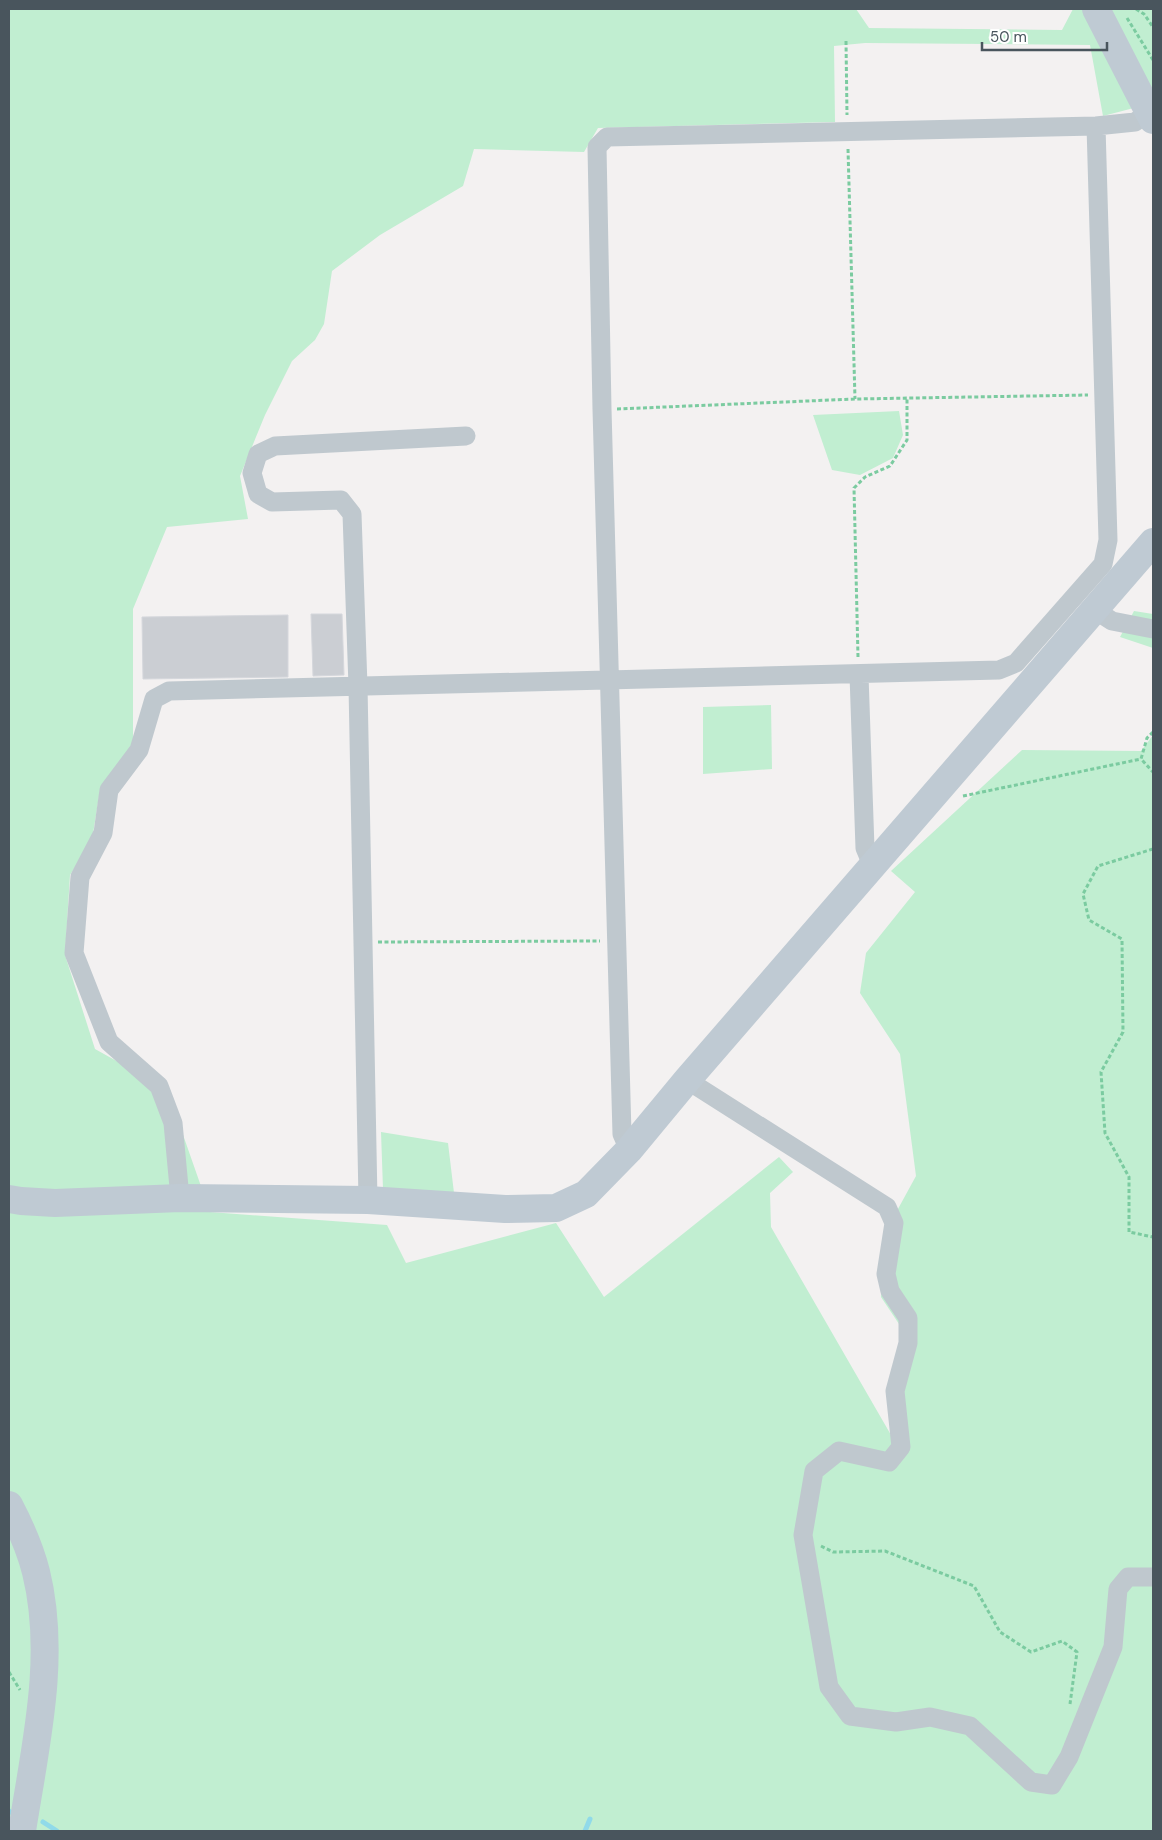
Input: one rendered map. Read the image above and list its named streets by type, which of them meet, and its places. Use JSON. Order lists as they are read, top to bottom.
{
  "scale_bar": "50 m"
}
